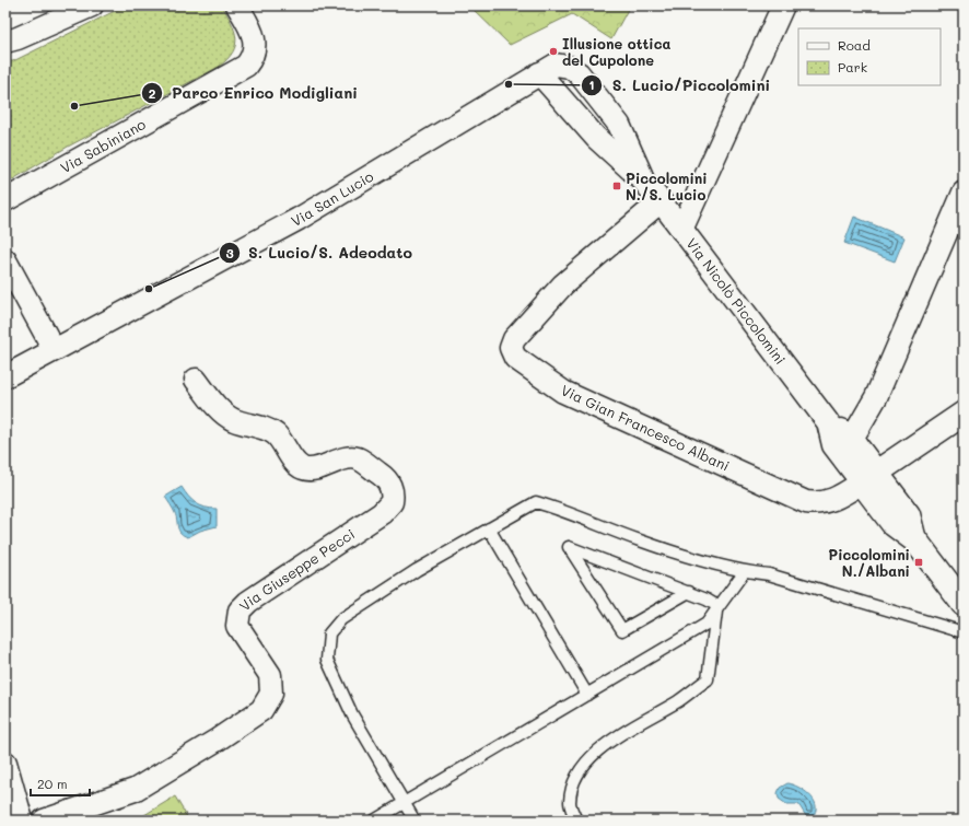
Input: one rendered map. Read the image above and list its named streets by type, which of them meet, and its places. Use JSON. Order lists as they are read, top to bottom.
{
  "streets": {
    "main road": ["Via Nicolò Piccolomini"],
    "street": [
      "Via Sabiniano",
      "Via San Lucio",
      "Via Gian Francesco Albani",
      "Via Giuseppe Pecci"
    ]
  },
  "crossings": [
    ["Via San Lucio", "Via Nicolò Piccolomini"],
    ["Via Nicolò Piccolomini", "Via Gian Francesco Albani"]
  ],
  "places": {
    "other": [
      "Illusione ottica del Cupolone",
      "S. Lucio/Piccolomini",
      "Parco Enrico Modigliani",
      "S. Lucio/S. Adeodato"
    ],
    "transit": ["Piccolomini N./S. Lucio", "Piccolomini N./Albani"]
  },
  "legend": ["Road", "Park"],
  "scale_bar": "20 m"
}
